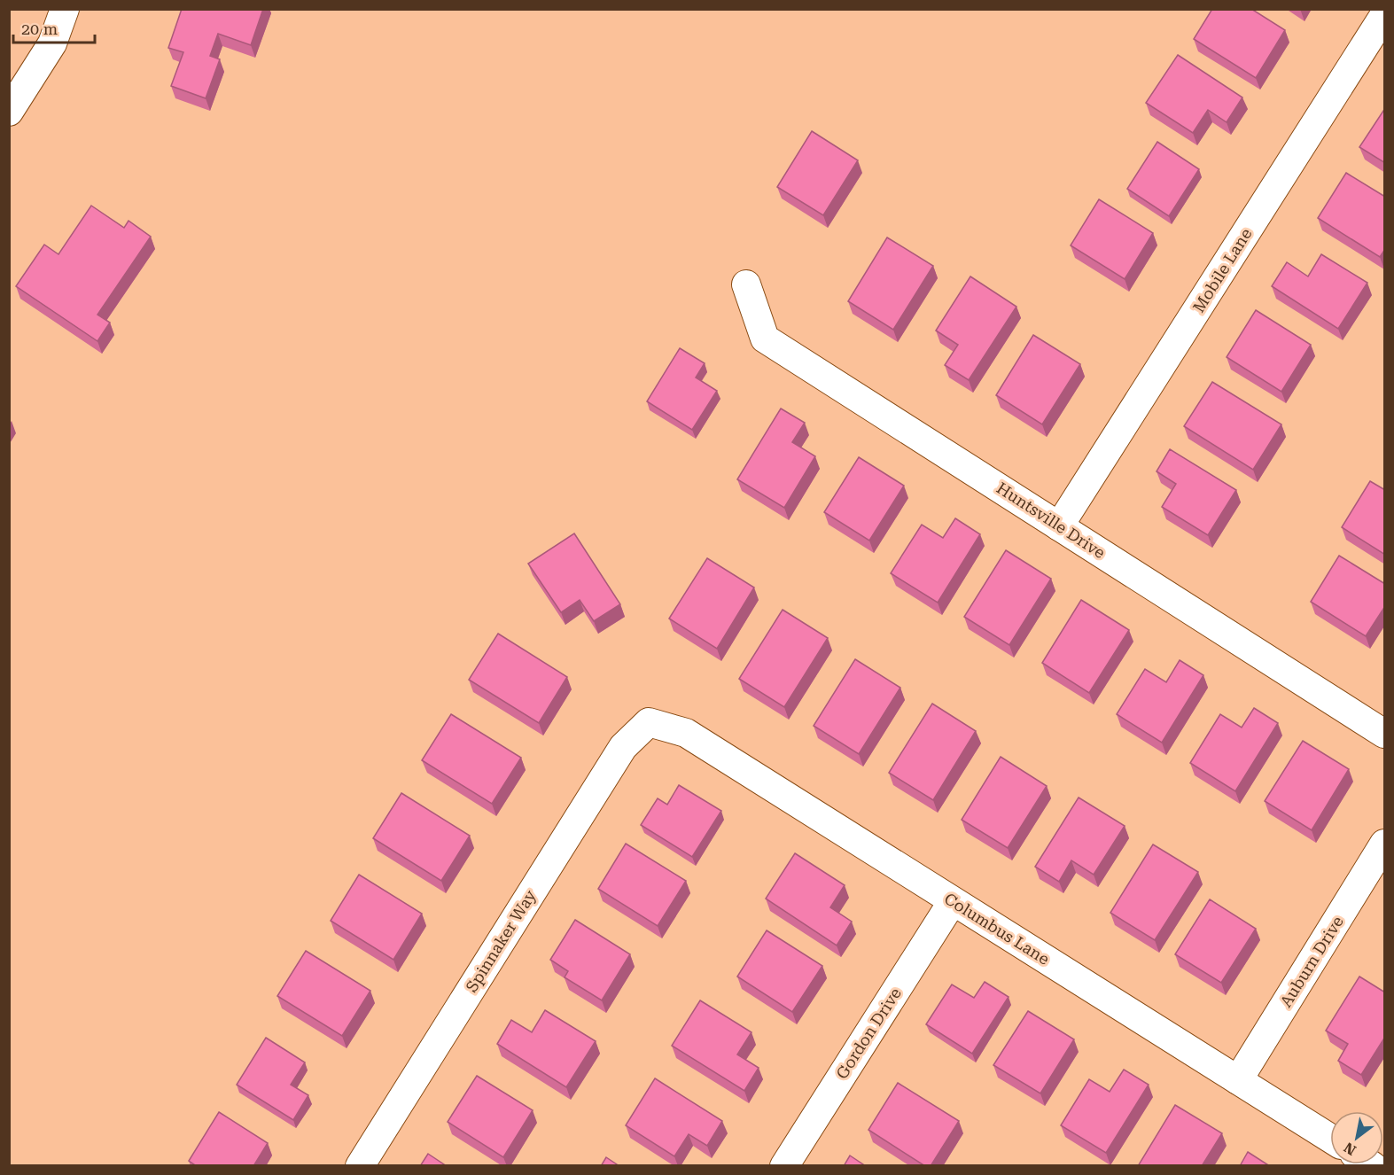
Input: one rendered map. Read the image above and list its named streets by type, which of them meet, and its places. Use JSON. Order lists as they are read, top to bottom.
{
  "streets": {
    "street": [
      "Mobile Lane",
      "Huntsville Drive",
      "Columbus Lane",
      "Spinnaker Way",
      "Auburn Drive",
      "Gordon Drive"
    ]
  },
  "crossings": [
    ["Mobile Lane", "Huntsville Drive"],
    ["Columbus Lane", "Spinnaker Way"],
    ["Columbus Lane", "Auburn Drive"],
    ["Columbus Lane", "Gordon Drive"]
  ],
  "scale_bar": "20 m",
  "north": "bottom left"
}
